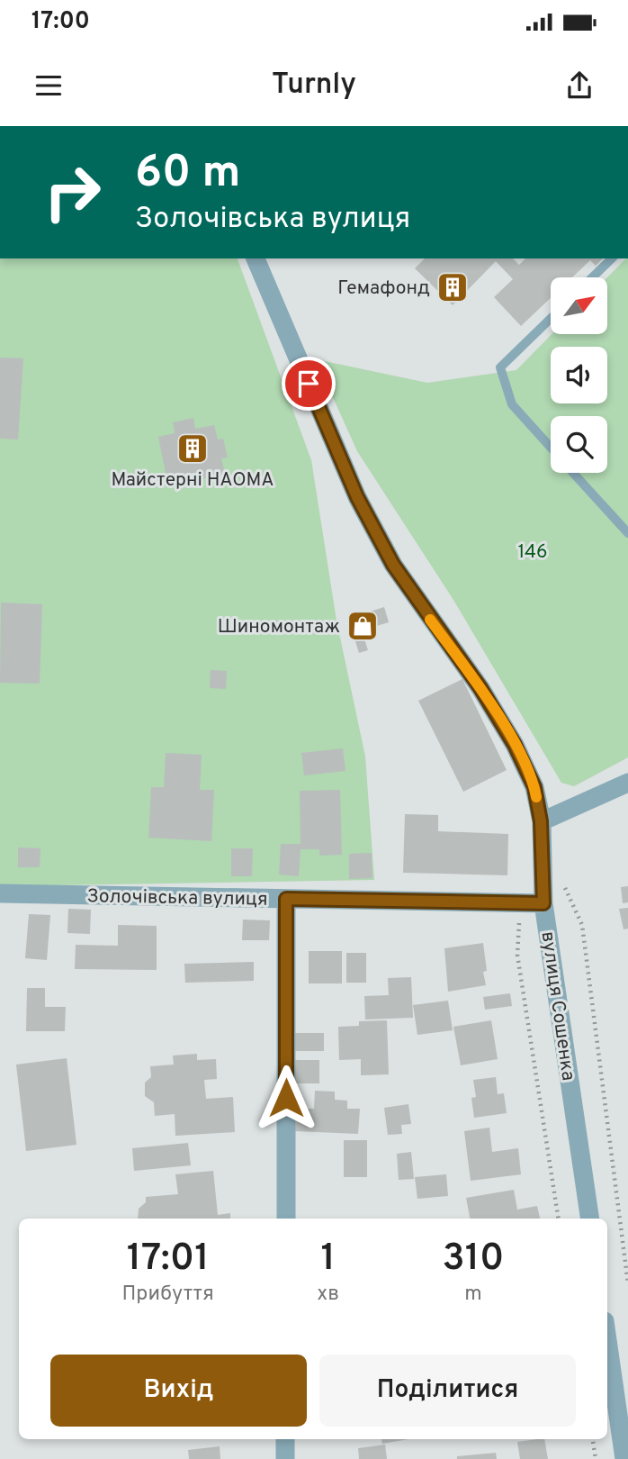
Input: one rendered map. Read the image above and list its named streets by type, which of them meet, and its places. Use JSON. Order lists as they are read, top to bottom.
{
  "streets": {
    "street": ["Золочівська вулиця", "вулиця Сошенка"]
  },
  "crossings": [
    ["Золочівська вулиця", "вулиця Сошенка"]
  ],
  "parks": ["146"],
  "places": {
    "building": ["Гемафонд", "Майстерні НАОМА"],
    "shop": ["Шиномонтаж"]
  },
  "north": "top right",
  "page": {
    "status": "17:00",
    "header": "Turnly",
    "turn": ["60 m", "Золочівська вулиця"],
    "eta": [
      "17:01",
      "Прибуття",
      "1",
      "хв",
      "310",
      "m"
    ],
    "buttons": ["Вихід", "Поділитися"]
  }
}
